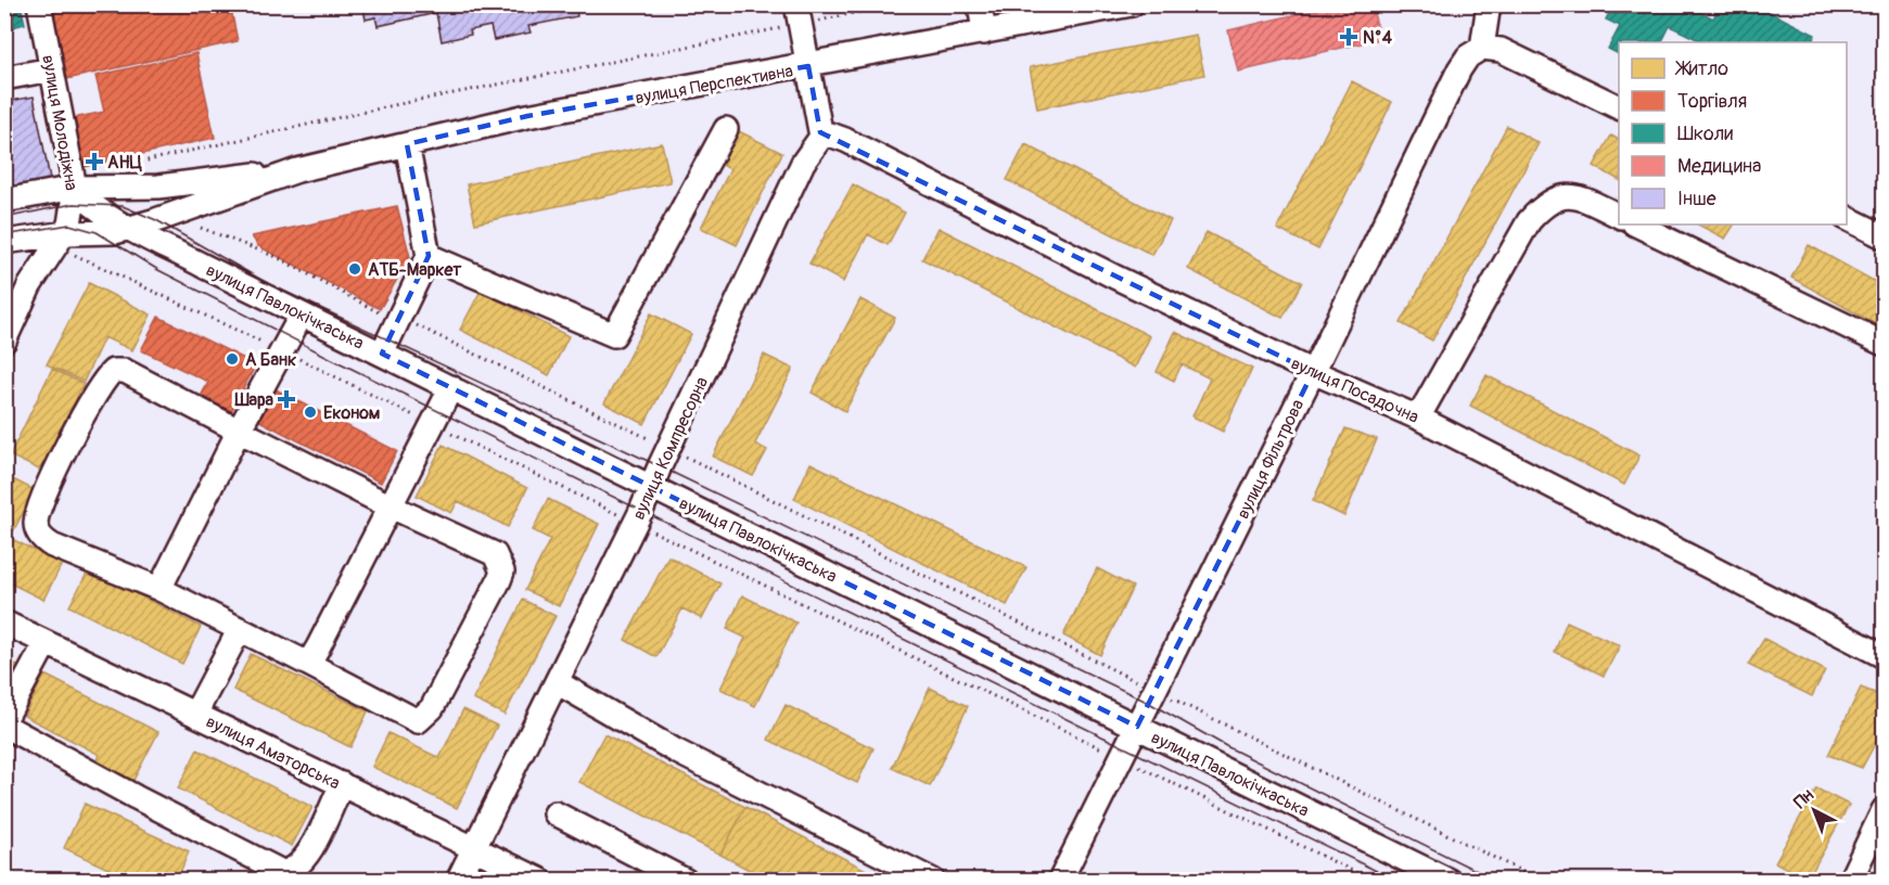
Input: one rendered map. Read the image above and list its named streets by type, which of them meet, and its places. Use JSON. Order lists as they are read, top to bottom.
{
  "streets": {
    "street": [
      "вулиця Перспективна",
      "вулиця Молодіжна",
      "вулиця Павлокічкаська",
      "вулиця Посадочна",
      "вулиця Компресорна",
      "вулиця Фільтрова",
      "вулиця Аматорська"
    ]
  },
  "crossings": [
    ["вулиця Перспективна", "вулиця Молодіжна"],
    ["вулиця Перспективна", "вулиця Павлокічкаська"],
    ["вулиця Молодіжна", "вулиця Павлокічкаська"],
    ["вулиця Павлокічкаська", "вулиця Компресорна"],
    ["вулиця Павлокічкаська", "вулиця Фільтрова"],
    ["вулиця Посадочна", "вулиця Компресорна"],
    ["вулиця Посадочна", "вулиця Фільтрова"],
    ["вулиця Компресорна", "вулиця Аматорська"]
  ],
  "places": {
    "health": ["N°4", "АНЦ", "Шара"],
    "other": ["АТБ-Маркет", "А Банк", "Економ"]
  },
  "legend": [
    "Житло",
    "Торгівля",
    "Школи",
    "Медицина",
    "Інше"
  ],
  "north": "top left"
}
